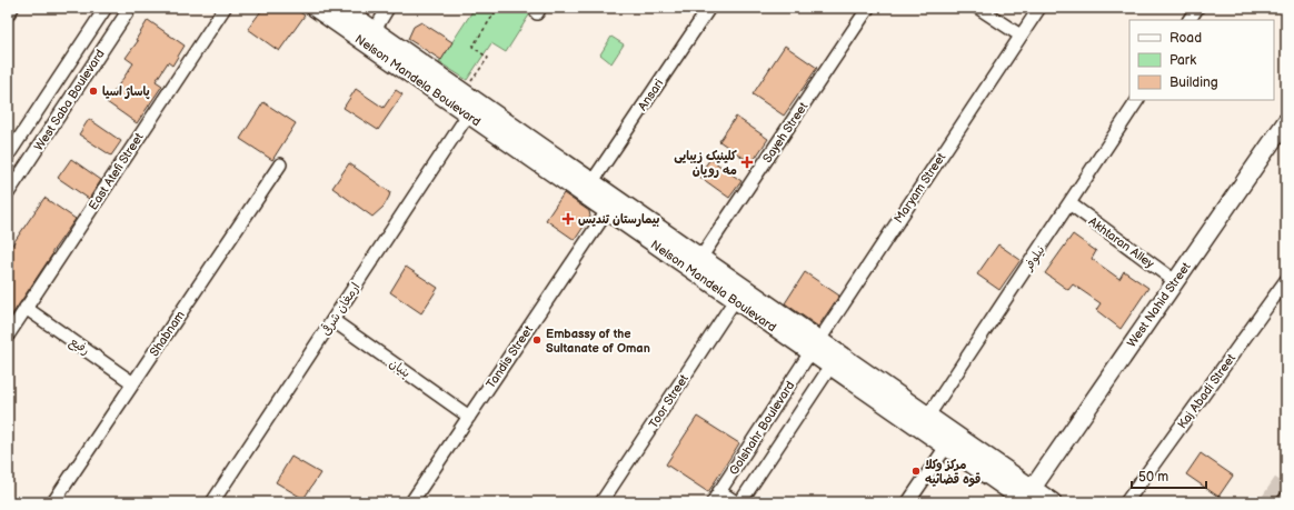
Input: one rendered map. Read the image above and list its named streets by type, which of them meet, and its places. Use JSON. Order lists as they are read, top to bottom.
{
  "streets": {
    "main road": ["Nelson Mandela Boulevard", "West Nahid Street"],
    "street": [
      "Ansari",
      "West Saba Boulevard",
      "Sayeh Street",
      "East Atefi Street",
      "Maryam Street",
      "Akhtaran Alley",
      "نیلوفر",
      "ارمغان شرقی",
      "Shabnam",
      "رفیع",
      "Tandis Street",
      "بنیان",
      "Kaj Abadi Street",
      "Toor Street",
      "Golshahr Boulevard"
    ]
  },
  "crossings": [
    ["Nelson Mandela Boulevard", "Ansari"],
    ["Nelson Mandela Boulevard", "Sayeh Street"],
    ["Nelson Mandela Boulevard", "Maryam Street"],
    ["Nelson Mandela Boulevard", "نیلوفر"],
    ["Nelson Mandela Boulevard", "West Nahid Street"],
    ["Nelson Mandela Boulevard", "ارمغان شرقی"],
    ["Nelson Mandela Boulevard", "Tandis Street"],
    ["Nelson Mandela Boulevard", "Toor Street"],
    ["Nelson Mandela Boulevard", "Golshahr Boulevard"],
    ["East Atefi Street", "رفیع"],
    ["Maryam Street", "Golshahr Boulevard"],
    ["Akhtaran Alley", "نیلوفر"],
    ["Akhtaran Alley", "West Nahid Street"],
    ["ارمغان شرقی", "بنیان"],
    ["Shabnam", "رفیع"],
    ["Tandis Street", "بنیان"]
  ],
  "places": {
    "other": ["پاساژ اسیا", "Embassy of the Sultanate of Oman", "مرکز وکلا قوه قضائیه"],
    "health": ["کلینیک زیبایی مه رویان", "بیمارستان تندیس"]
  },
  "legend": ["Road", "Park", "Building"],
  "scale_bar": "50 m"
}
